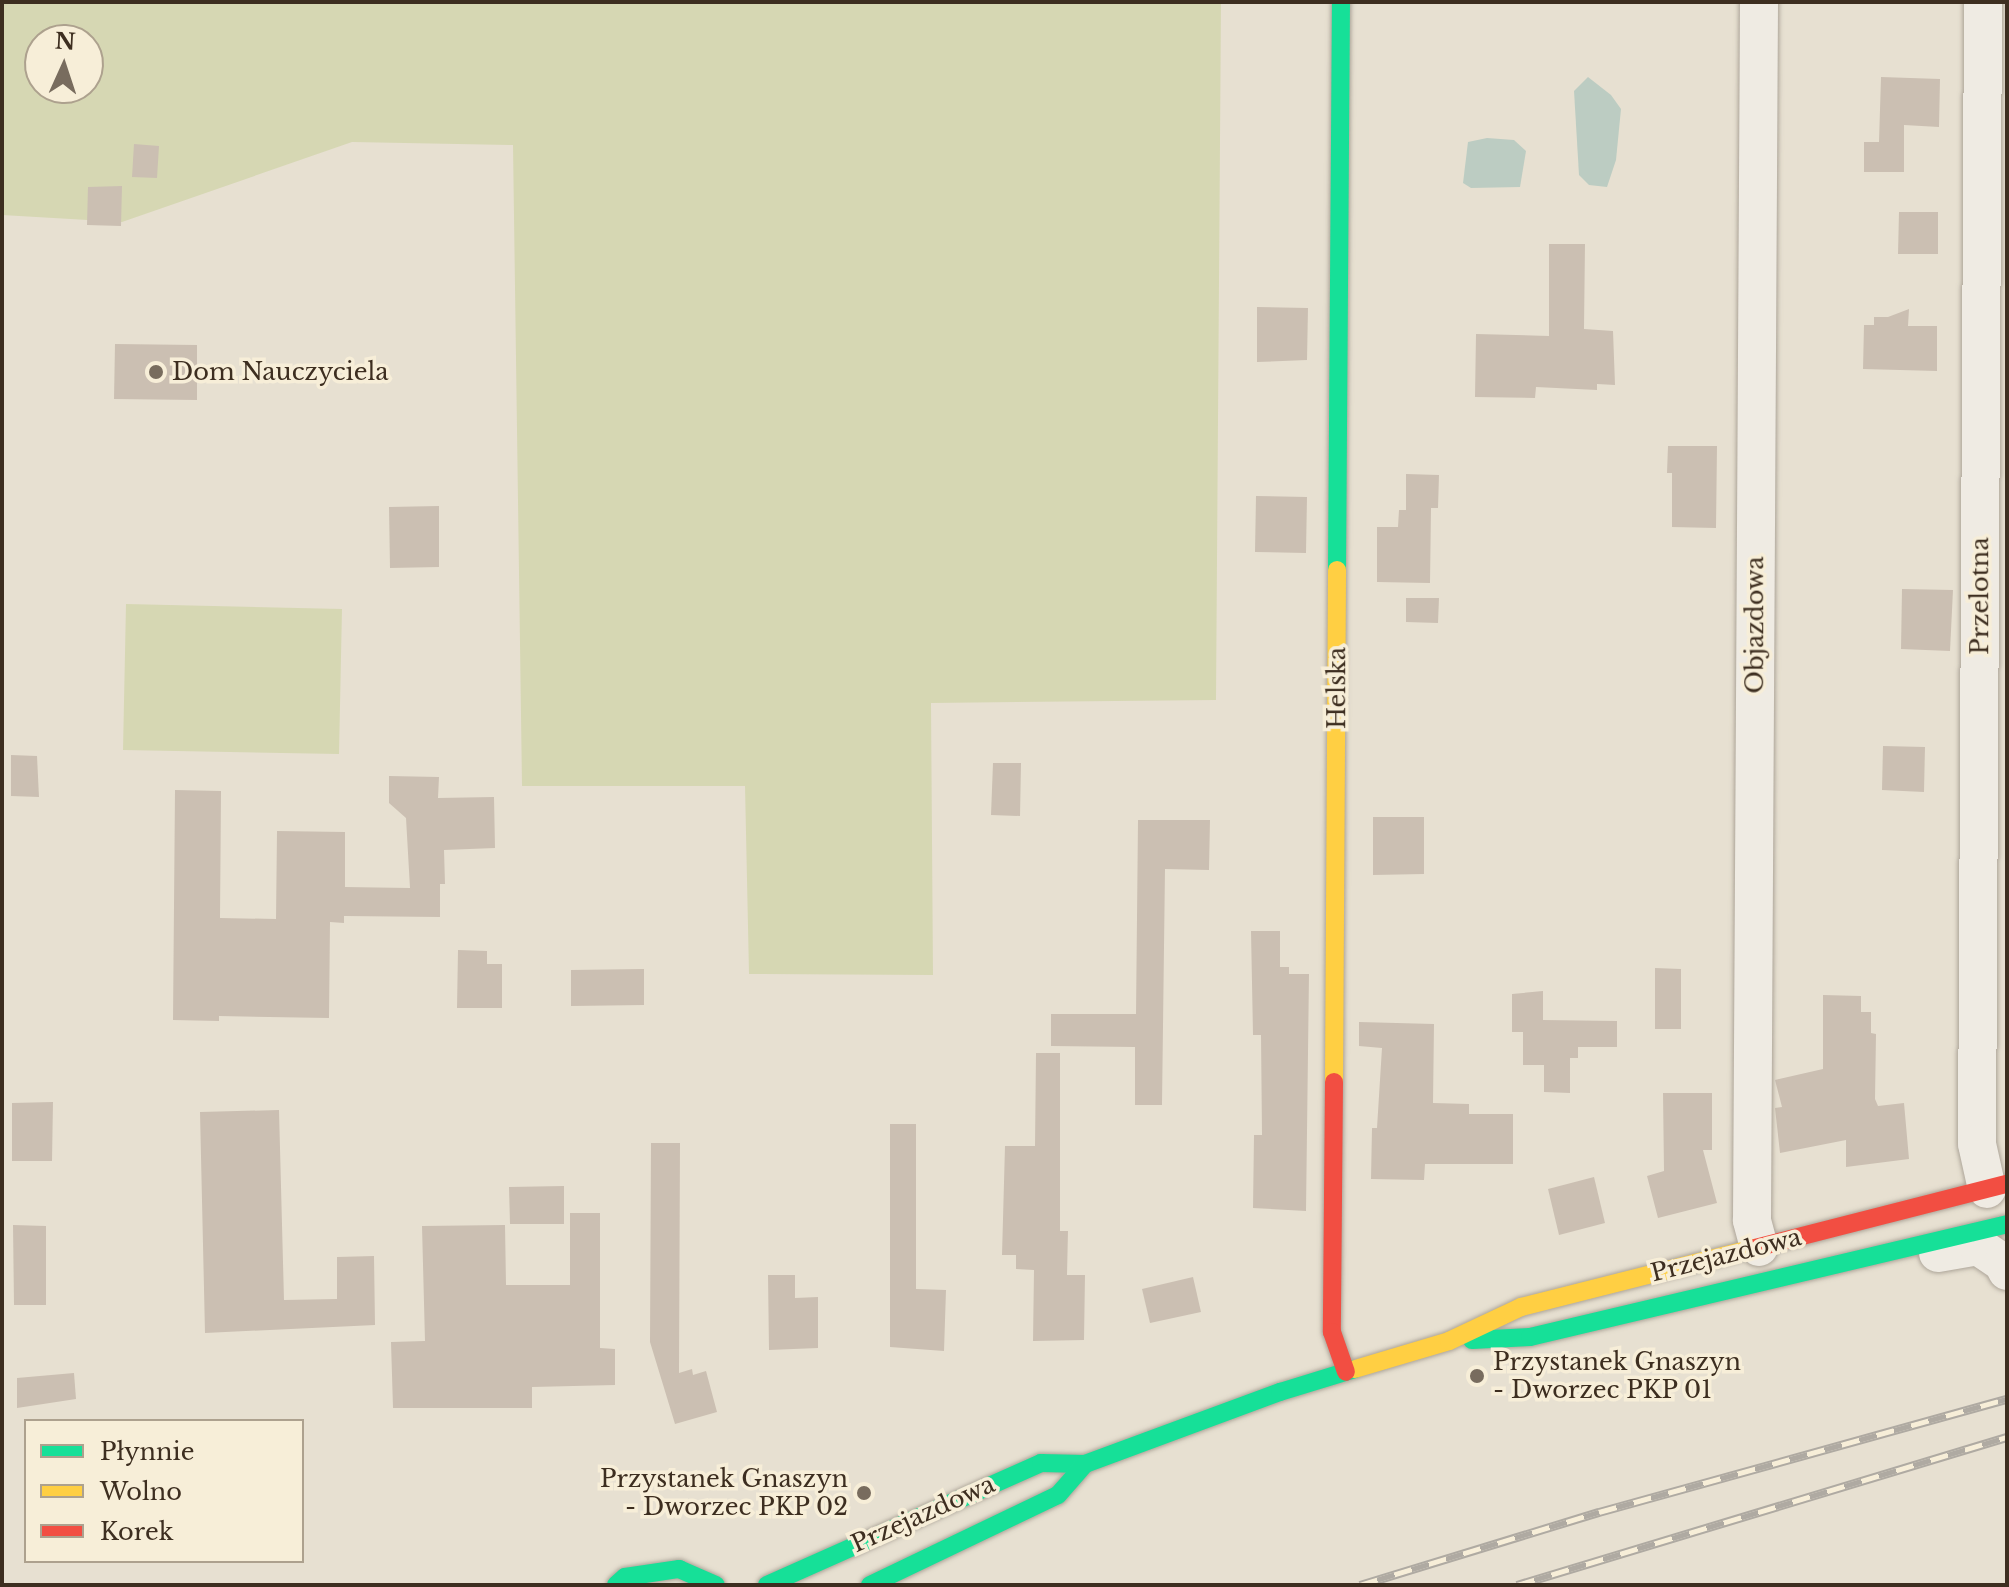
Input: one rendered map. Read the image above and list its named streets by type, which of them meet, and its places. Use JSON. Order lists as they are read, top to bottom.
{
  "streets": {
    "main road": ["Helska", "Przejazdowa"],
    "street": ["Przelotna", "Objazdowa"]
  },
  "crossings": [
    ["Przelotna", "Przejazdowa"],
    ["Objazdowa", "Przejazdowa"],
    ["Helska", "Przejazdowa"]
  ],
  "places": ["Dom Nauczyciela", "Przystanek Gnaszyn - Dworzec PKP 01", "Przystanek Gnaszyn - Dworzec PKP 02"],
  "legend": ["Płynnie", "Wolno", "Korek"],
  "north": "top"
}
